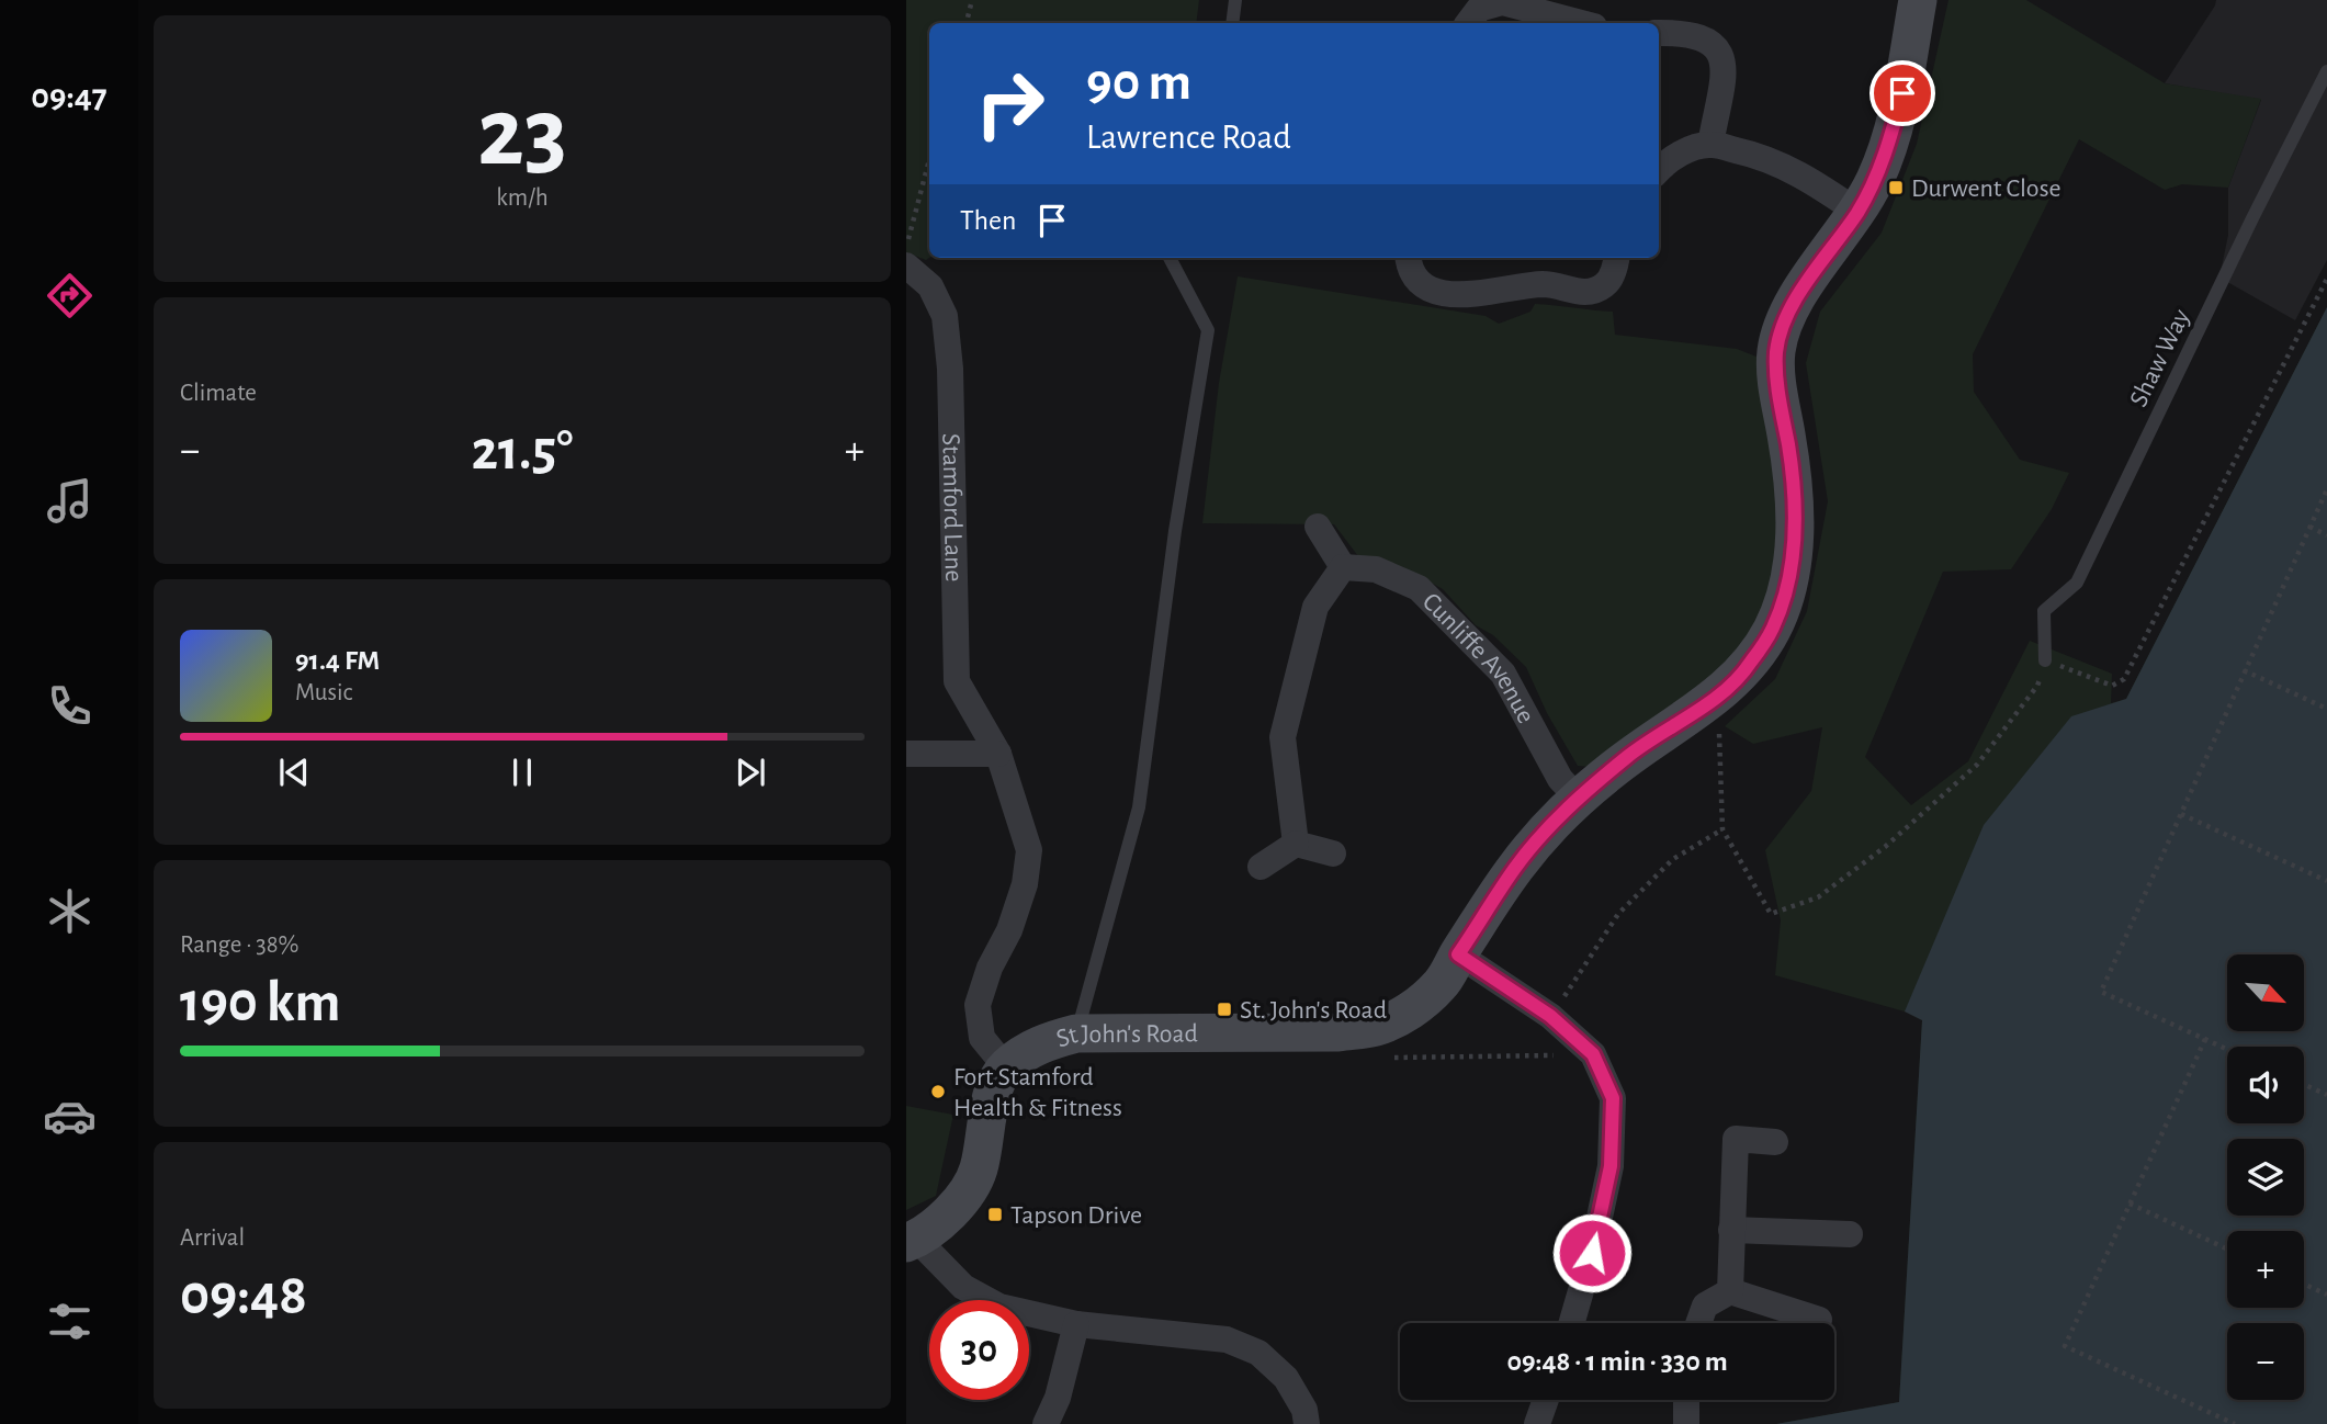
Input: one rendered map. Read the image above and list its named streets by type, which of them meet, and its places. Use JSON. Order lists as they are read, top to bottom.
{
  "streets": {
    "street": ["Stamford Lane", "Cunliffe Avenue", "St John's Road"],
    "lane": ["Shaw Way"]
  },
  "crossings": [
    ["Stamford Lane", "St John's Road"],
    ["Cunliffe Avenue", "St John's Road"]
  ],
  "places": {
    "transit": ["Durwent Close", "St. John's Road", "Tapson Drive"],
    "other": ["Fort Stamford Health & Fitness"]
  },
  "north": "bottom right",
  "page": {
    "tabs": "09:47",
    "tile": [
      ["23", "km/h"],
      "Climate",
      ["Range · 38%", "190 km"],
      ["Arrival", "09:48"]
    ],
    "turn": ["90 m", "Lawrence Road"],
    "then": "Then",
    "heat": ["−", "21.5°", "+"],
    "song": ["91.4 FM", "Music"],
    "map_buttons": ["+", "−"],
    "limit": "30",
    "trip": "09:48 · 1 min · 330 m"
  }
}
